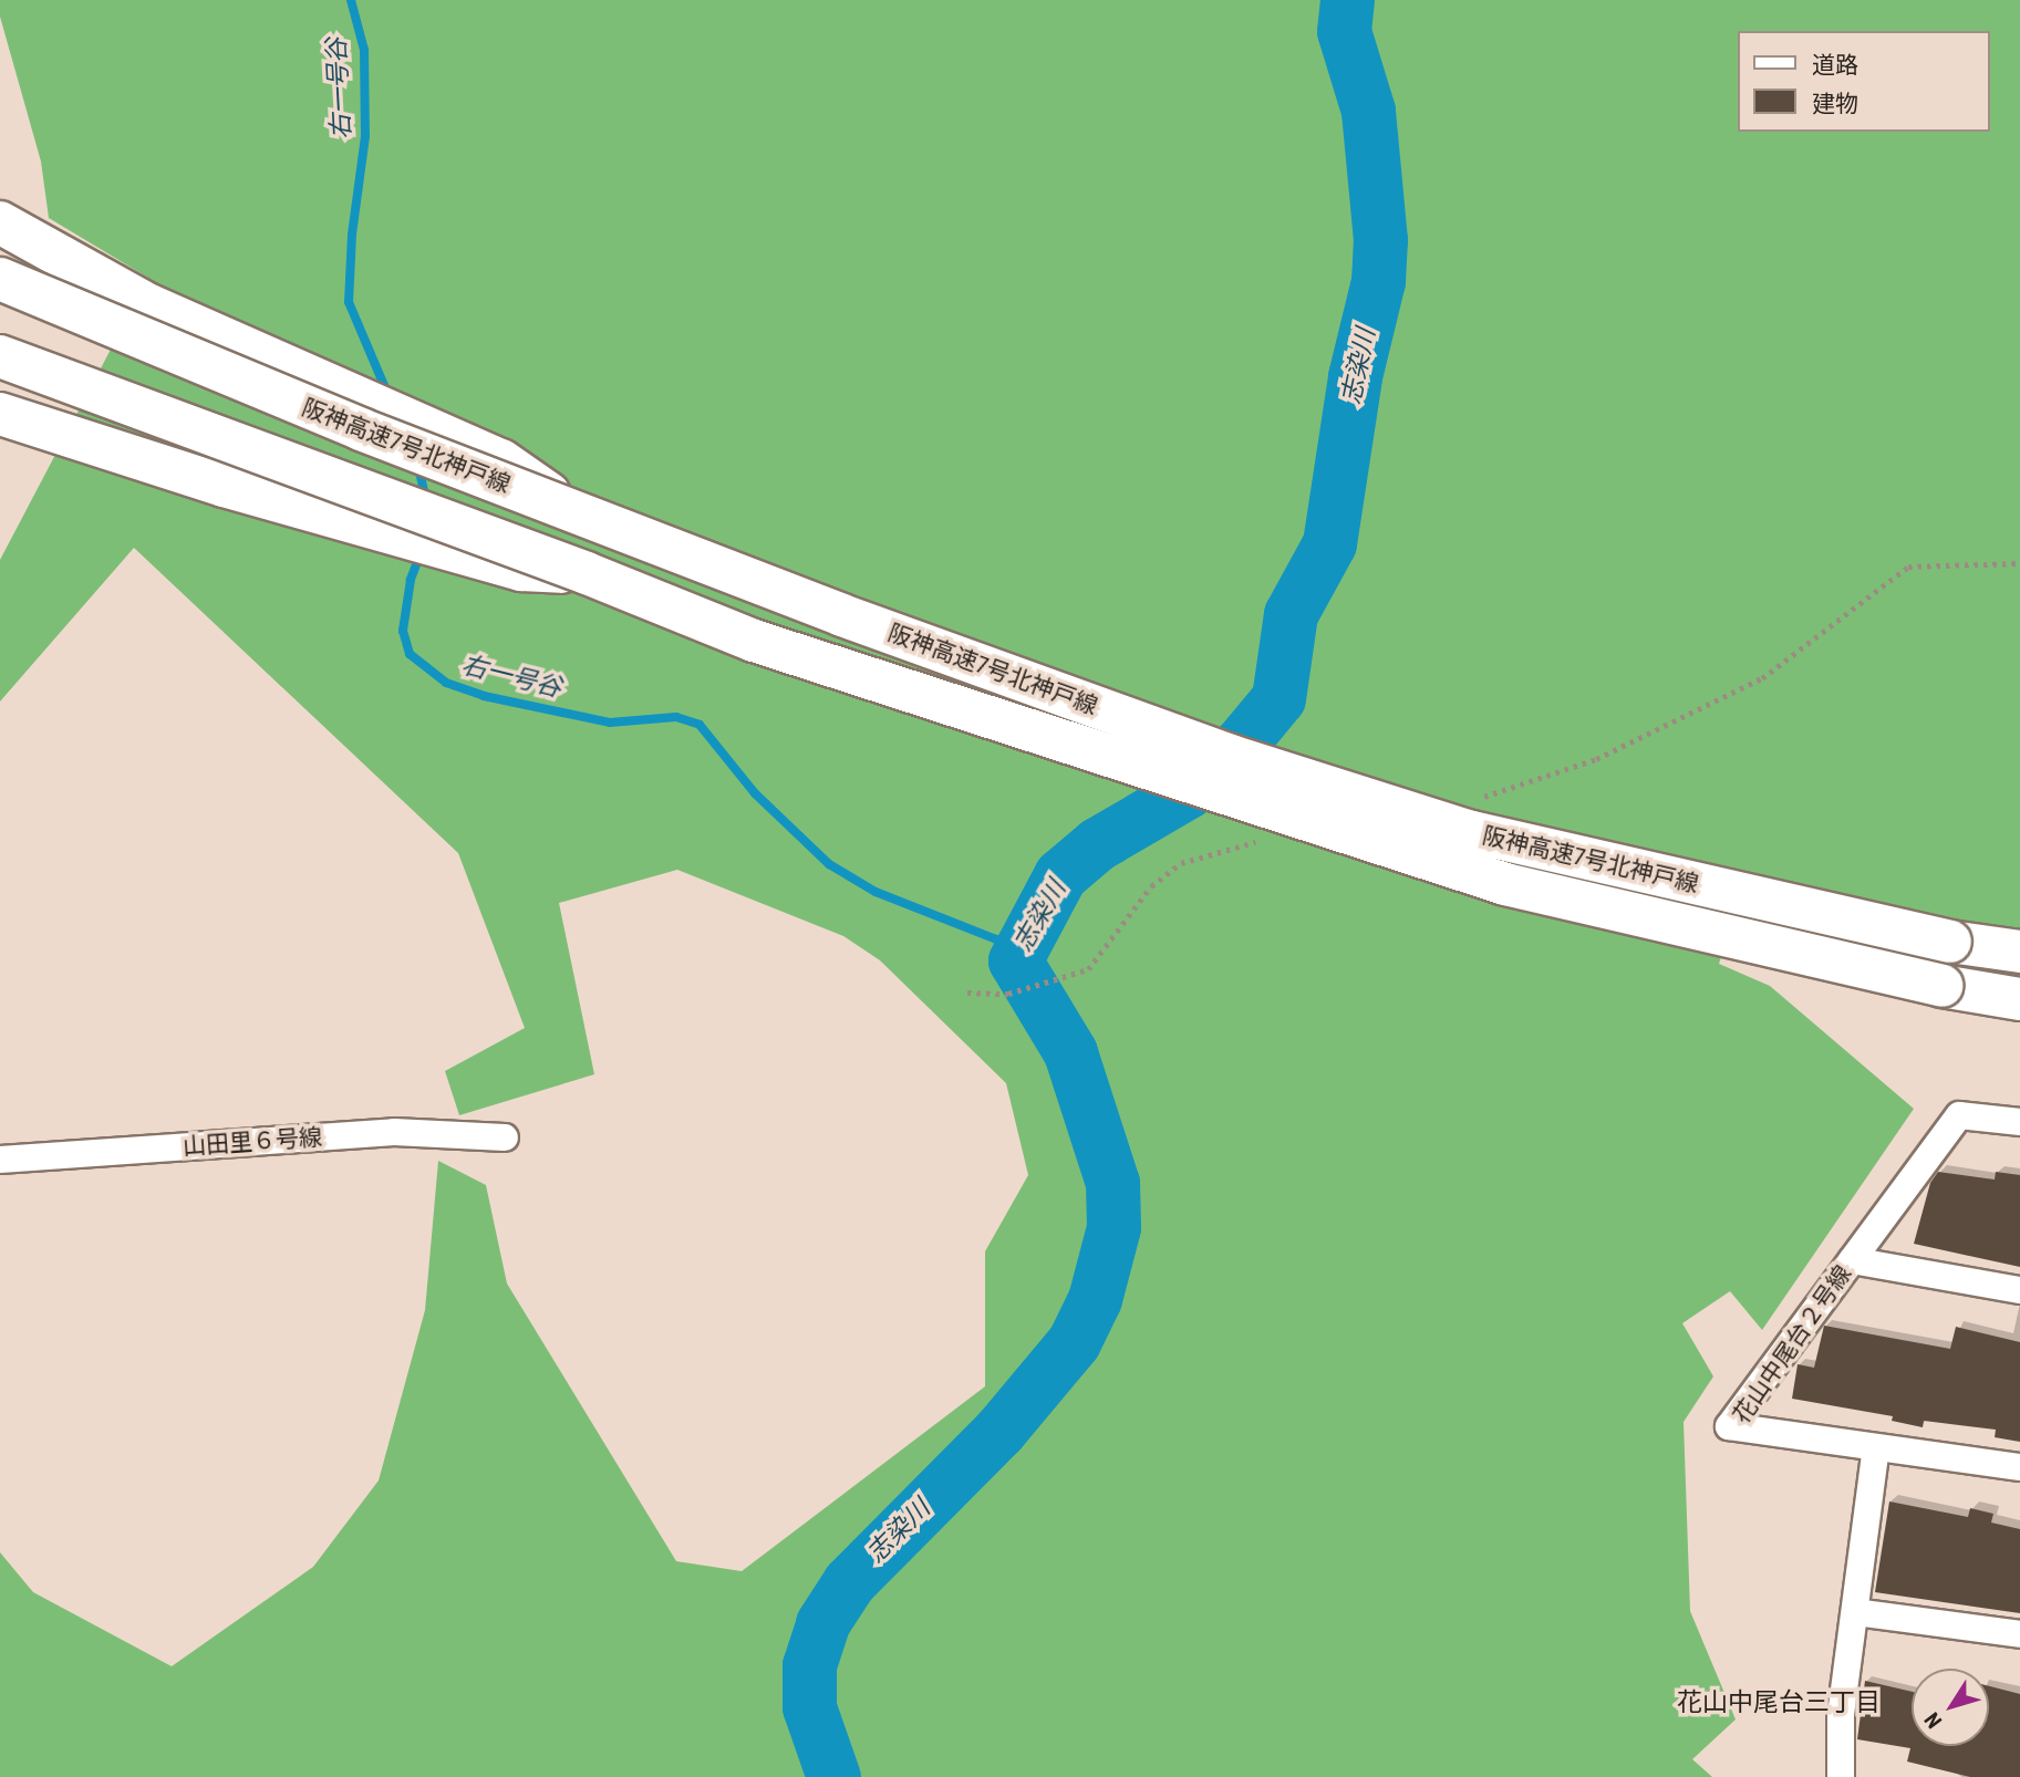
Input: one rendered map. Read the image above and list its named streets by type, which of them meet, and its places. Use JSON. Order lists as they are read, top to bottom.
{
  "streets": {
    "highway": ["阪神高速7号北神戸線"],
    "street": ["山田里６号線", "花山中尾台２号線"]
  },
  "districts": ["花山中尾台三丁目"],
  "water": ["右一号谷", "志染川"],
  "legend": ["道路", "建物"],
  "north": "bottom left"
}
